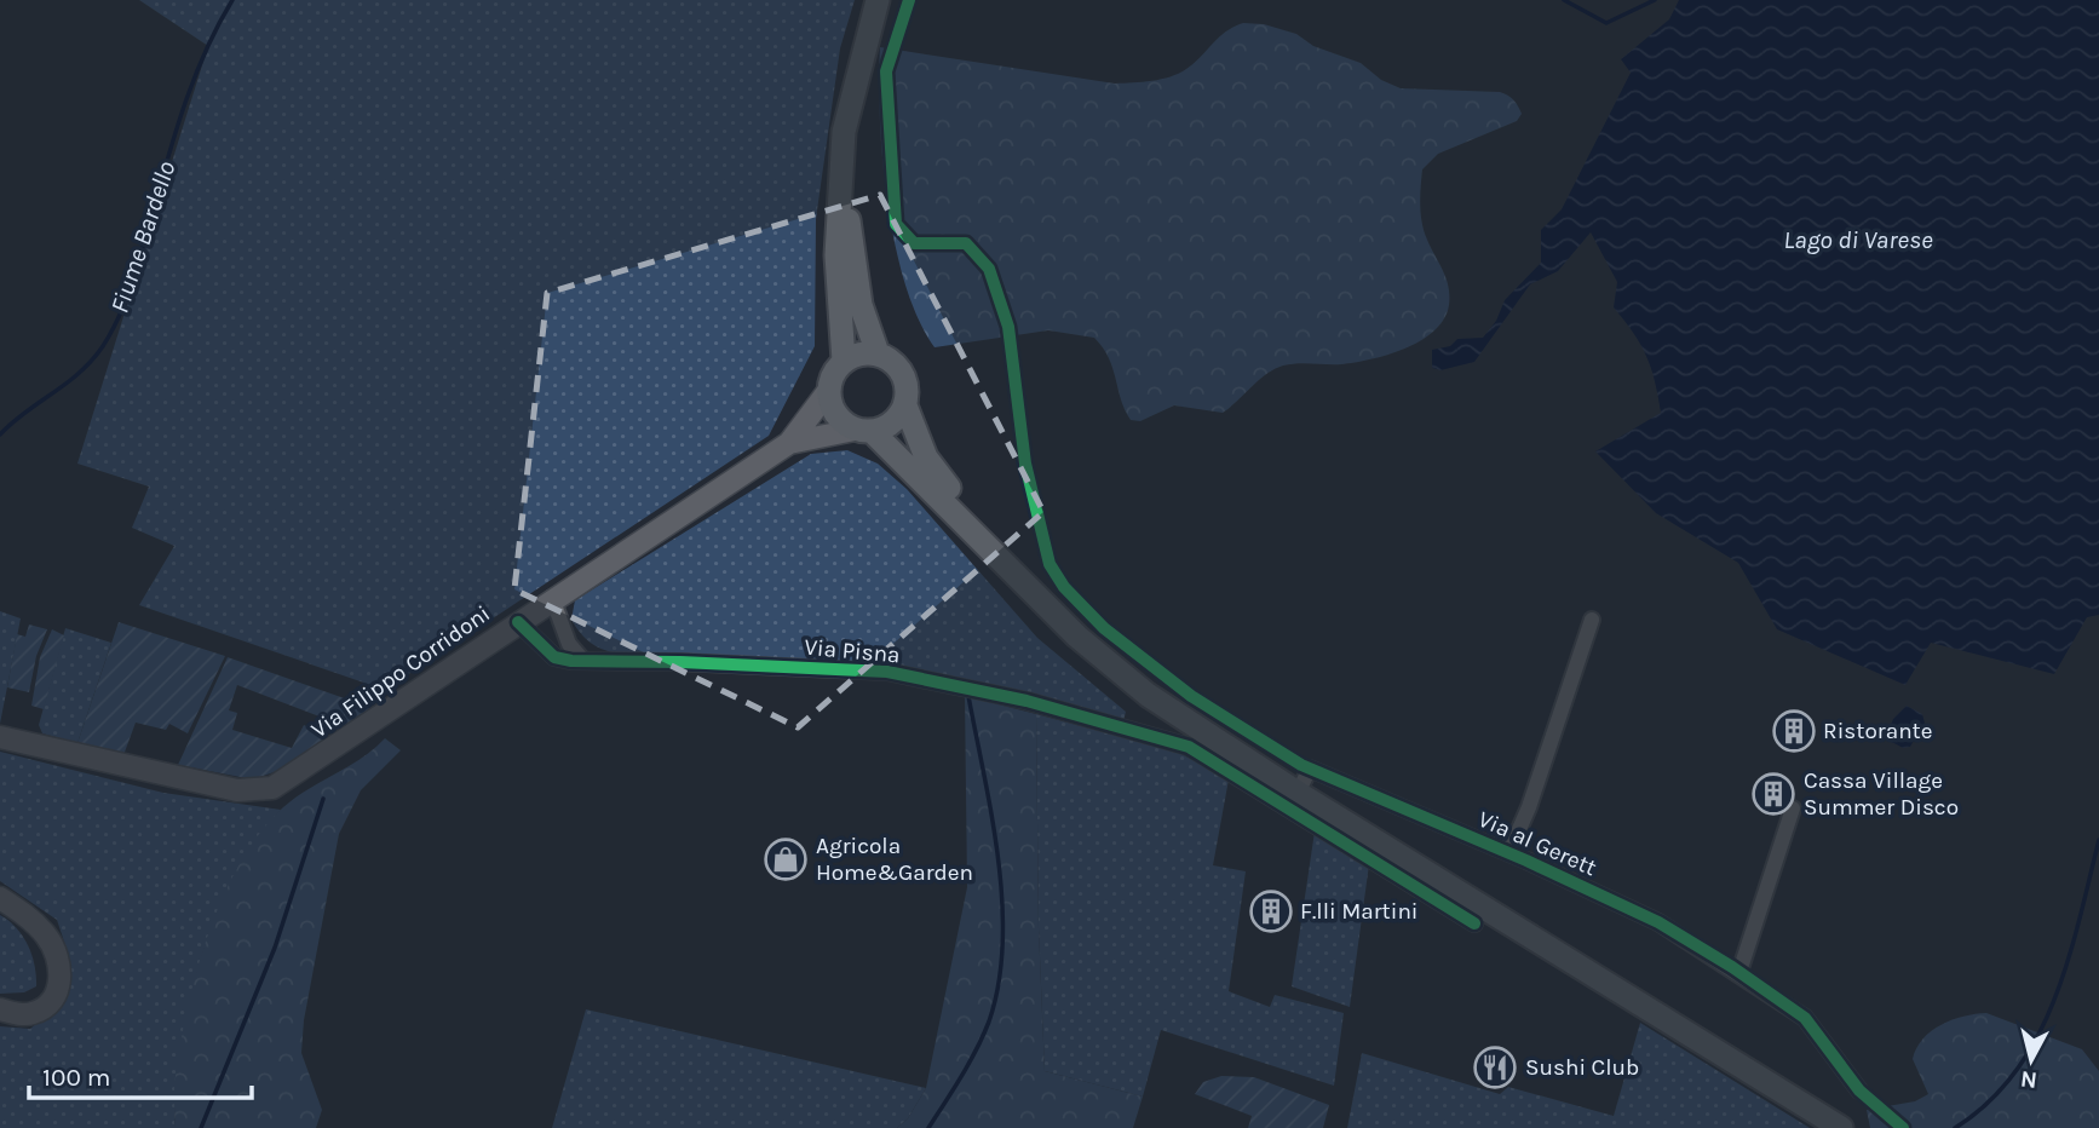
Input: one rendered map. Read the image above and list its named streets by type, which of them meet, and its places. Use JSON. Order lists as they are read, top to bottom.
{
  "streets": {
    "street": ["Via Pisna", "Via Filippo Corridoni", "Via al Gerett"]
  },
  "crossings": [
    ["Via Pisna", "Via Filippo Corridoni"]
  ],
  "water": ["Fiume Bardello", "Lago di Varese"],
  "places": {
    "building": ["Ristorante", "Cassa Village Summer Disco", "F.lli Martini"],
    "shop": ["Agricola Home&Garden"],
    "restaurant": ["Sushi Club"]
  },
  "scale_bar": "100 m",
  "north": "bottom"
}
